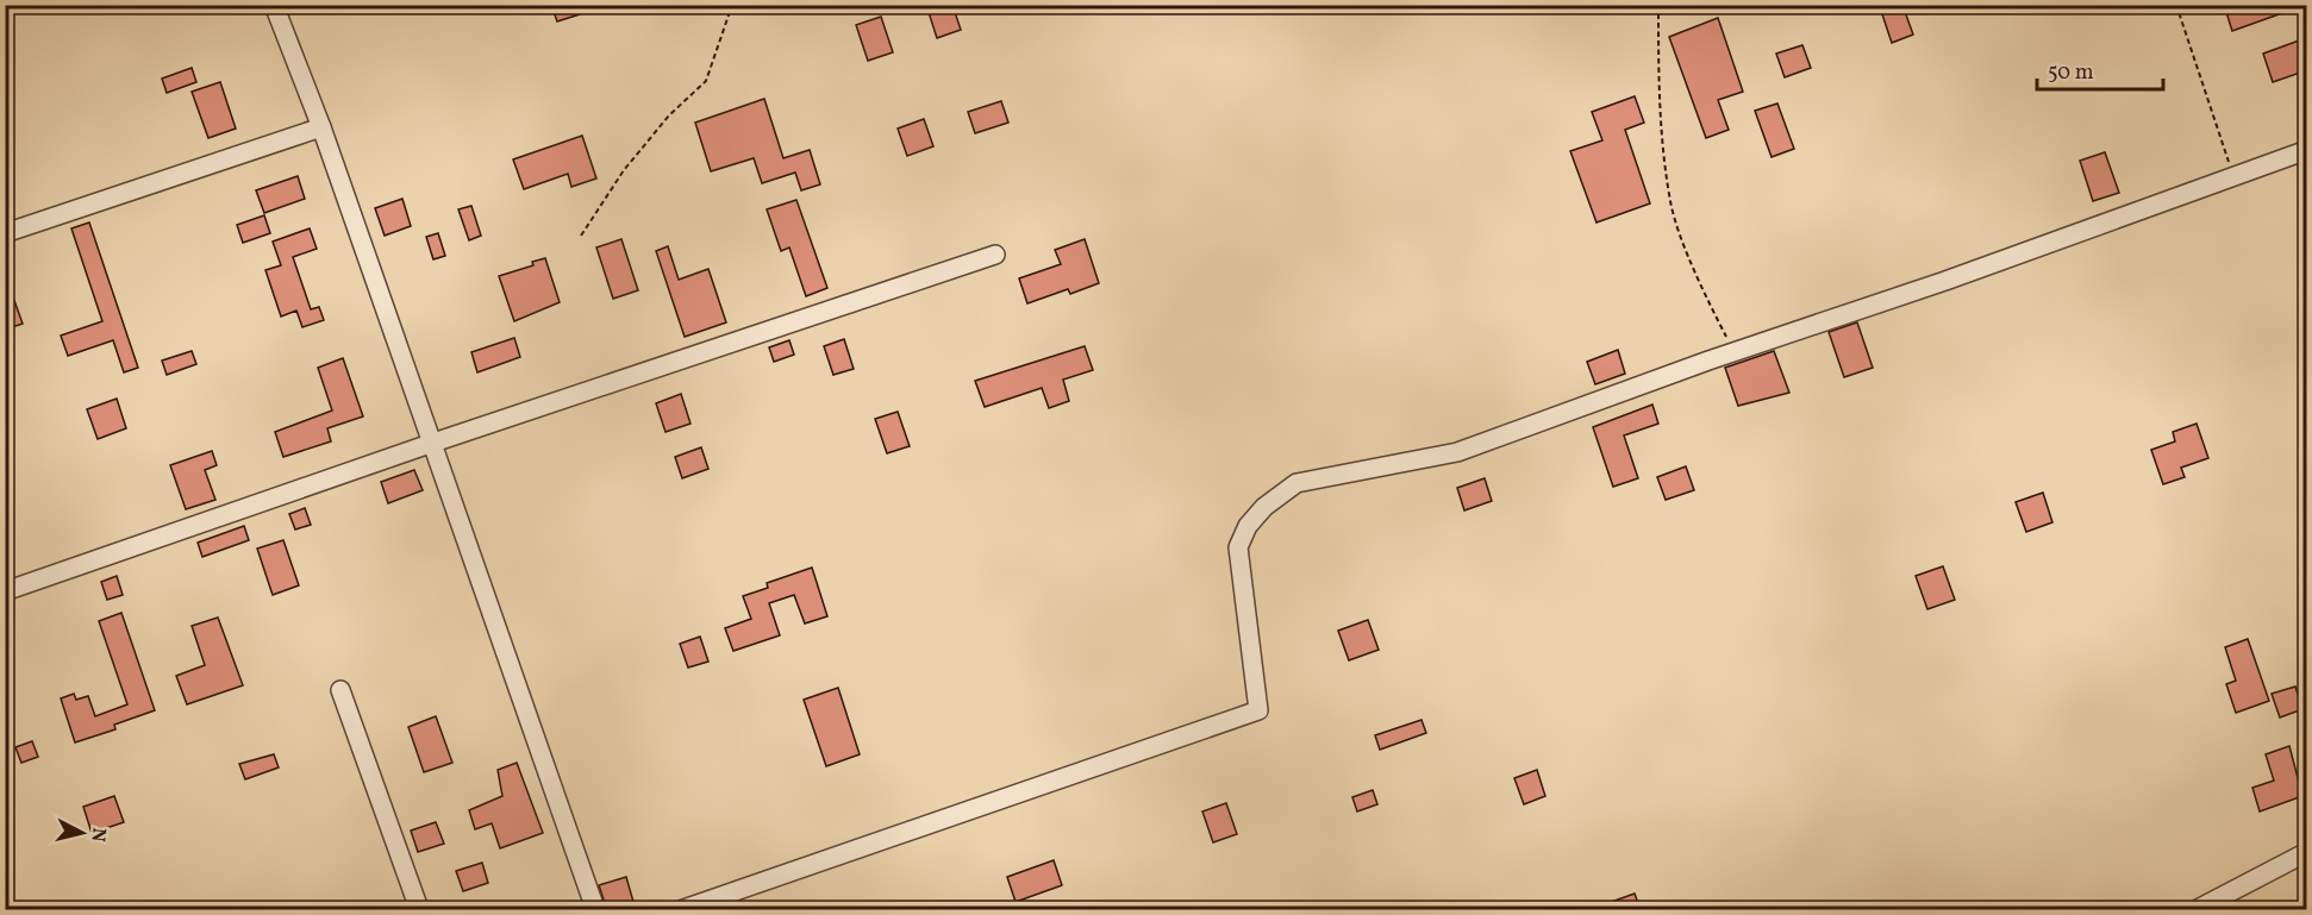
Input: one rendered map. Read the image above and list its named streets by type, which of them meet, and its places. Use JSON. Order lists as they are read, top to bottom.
{
  "scale_bar": "50 m",
  "north": "right"
}
